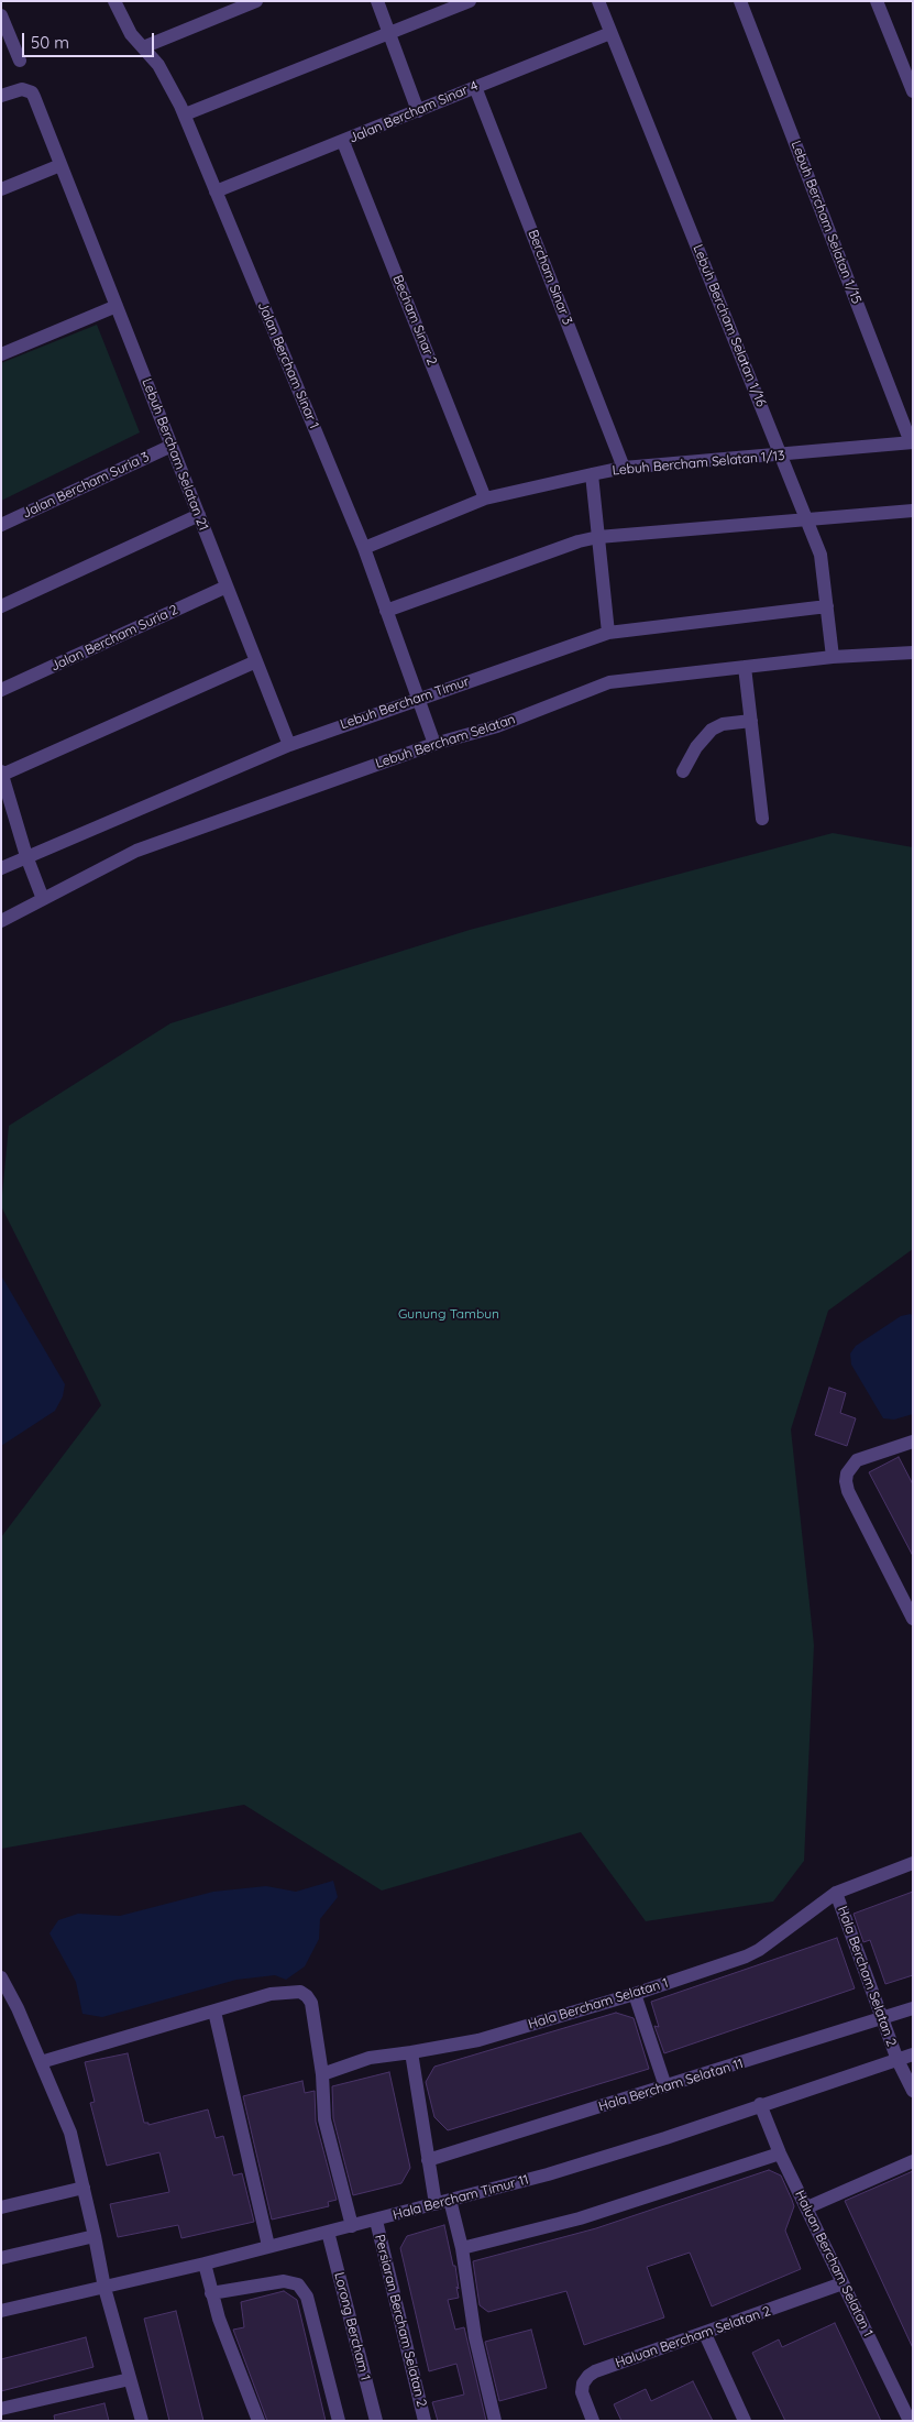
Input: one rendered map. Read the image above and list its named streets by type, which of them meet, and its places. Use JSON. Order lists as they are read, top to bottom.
{
  "streets": {
    "street": [
      "Jalan Bercham Sinar 4",
      "Lebuh Bercham Selatan 1/15",
      "Bercham Sinar 3",
      "Becham Sinar 2",
      "Lebuh Bercham Selatan 1/16",
      "Jalan Bercham Sinar 1",
      "Lebuh Bercham Selatan 21",
      "Lebuh Bercham Selatan 1/13",
      "Jalan Bercham Suria 3",
      "Jalan Bercham Suria 2",
      "Lebuh Bercham Timur",
      "Lebuh Bercham Selatan",
      "Hala Bercham Selatan 2",
      "Hala Bercham Selatan 1",
      "Hala Bercham Selatan 11",
      "Hala Bercham Timur 11",
      "Haluan Bercham Selatan 1",
      "Persiaran Bercham Selatan 2",
      "Lorong Bercham 1",
      "Haluan Bercham Selatan 2"
    ]
  },
  "crossings": [
    ["Jalan Bercham Sinar 4", "Bercham Sinar 3"],
    ["Jalan Bercham Sinar 4", "Becham Sinar 2"],
    ["Jalan Bercham Sinar 4", "Lebuh Bercham Selatan 1/16"],
    ["Jalan Bercham Sinar 4", "Jalan Bercham Sinar 1"],
    ["Lebuh Bercham Selatan 1/15", "Lebuh Bercham Selatan 1/13"],
    ["Bercham Sinar 3", "Lebuh Bercham Selatan 1/13"],
    ["Becham Sinar 2", "Lebuh Bercham Selatan 1/13"],
    ["Lebuh Bercham Selatan 1/16", "Lebuh Bercham Selatan 1/13"],
    ["Lebuh Bercham Selatan 1/16", "Lebuh Bercham Timur"],
    ["Lebuh Bercham Selatan 1/16", "Lebuh Bercham Selatan"],
    ["Jalan Bercham Sinar 1", "Lebuh Bercham Selatan 1/13"],
    ["Jalan Bercham Sinar 1", "Lebuh Bercham Timur"],
    ["Jalan Bercham Sinar 1", "Lebuh Bercham Selatan"],
    ["Lebuh Bercham Selatan 21", "Jalan Bercham Suria 3"],
    ["Lebuh Bercham Selatan 21", "Jalan Bercham Suria 2"],
    ["Lebuh Bercham Selatan 21", "Lebuh Bercham Timur"],
    ["Hala Bercham Selatan 2", "Hala Bercham Selatan 1"],
    ["Hala Bercham Selatan 2", "Hala Bercham Selatan 11"],
    ["Hala Bercham Selatan 2", "Hala Bercham Timur 11"],
    ["Hala Bercham Timur 11", "Haluan Bercham Selatan 1"],
    ["Hala Bercham Timur 11", "Persiaran Bercham Selatan 2"],
    ["Hala Bercham Timur 11", "Lorong Bercham 1"],
    ["Haluan Bercham Selatan 1", "Haluan Bercham Selatan 2"]
  ],
  "parks": ["Gunung Tambun"],
  "scale_bar": "50 m"
}
